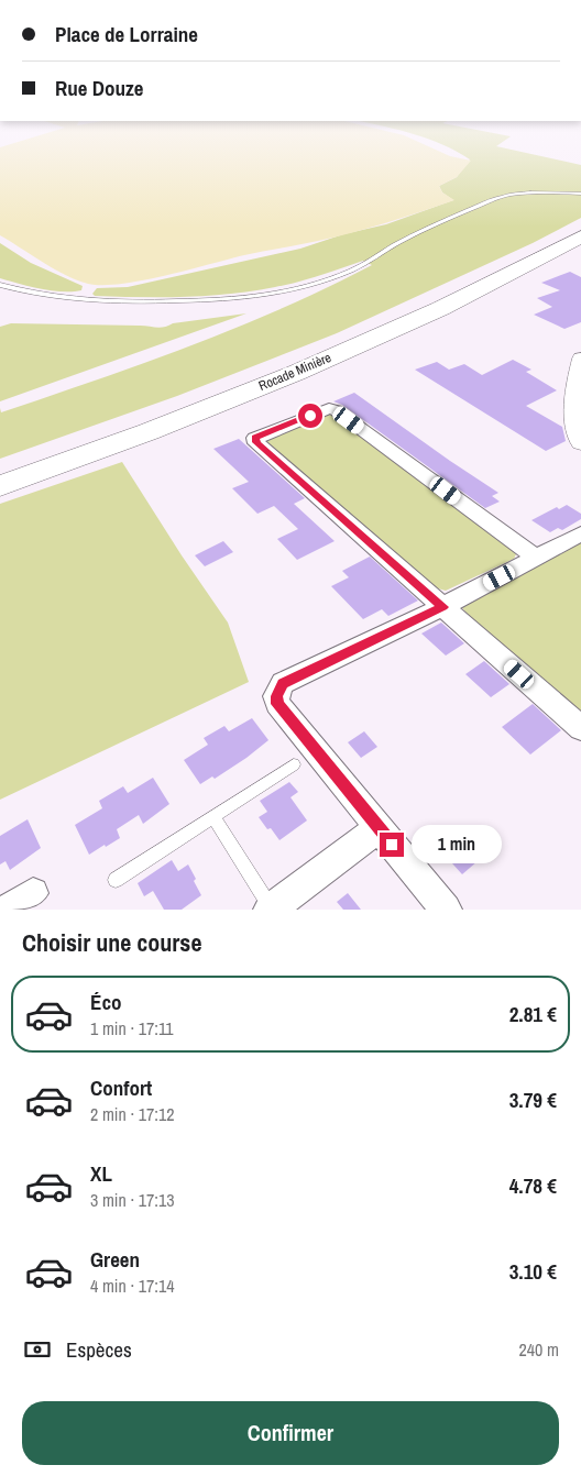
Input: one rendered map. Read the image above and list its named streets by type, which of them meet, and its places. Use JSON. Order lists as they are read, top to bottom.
{
  "streets": {
    "highway": ["Rocade Minière"]
  },
  "page": {
    "banner": ["Place de Lorraine", "Rue Douze"],
    "bubble": "1 min",
    "heading": "Choisir une course",
    "list": [
      {
        "name": "Éco",
        "note": "1 min · 17:11",
        "value": "2.81 €"
      },
      {
        "name": "Confort",
        "note": "2 min · 17:12",
        "value": "3.79 €"
      },
      {
        "name": "XL",
        "note": "3 min · 17:13",
        "value": "4.78 €"
      },
      {
        "name": "Green",
        "note": "4 min · 17:14",
        "value": "3.10 €"
      }
    ],
    "pay": ["Espèces", "240 m"],
    "buttons": "Confirmer"
  }
}
